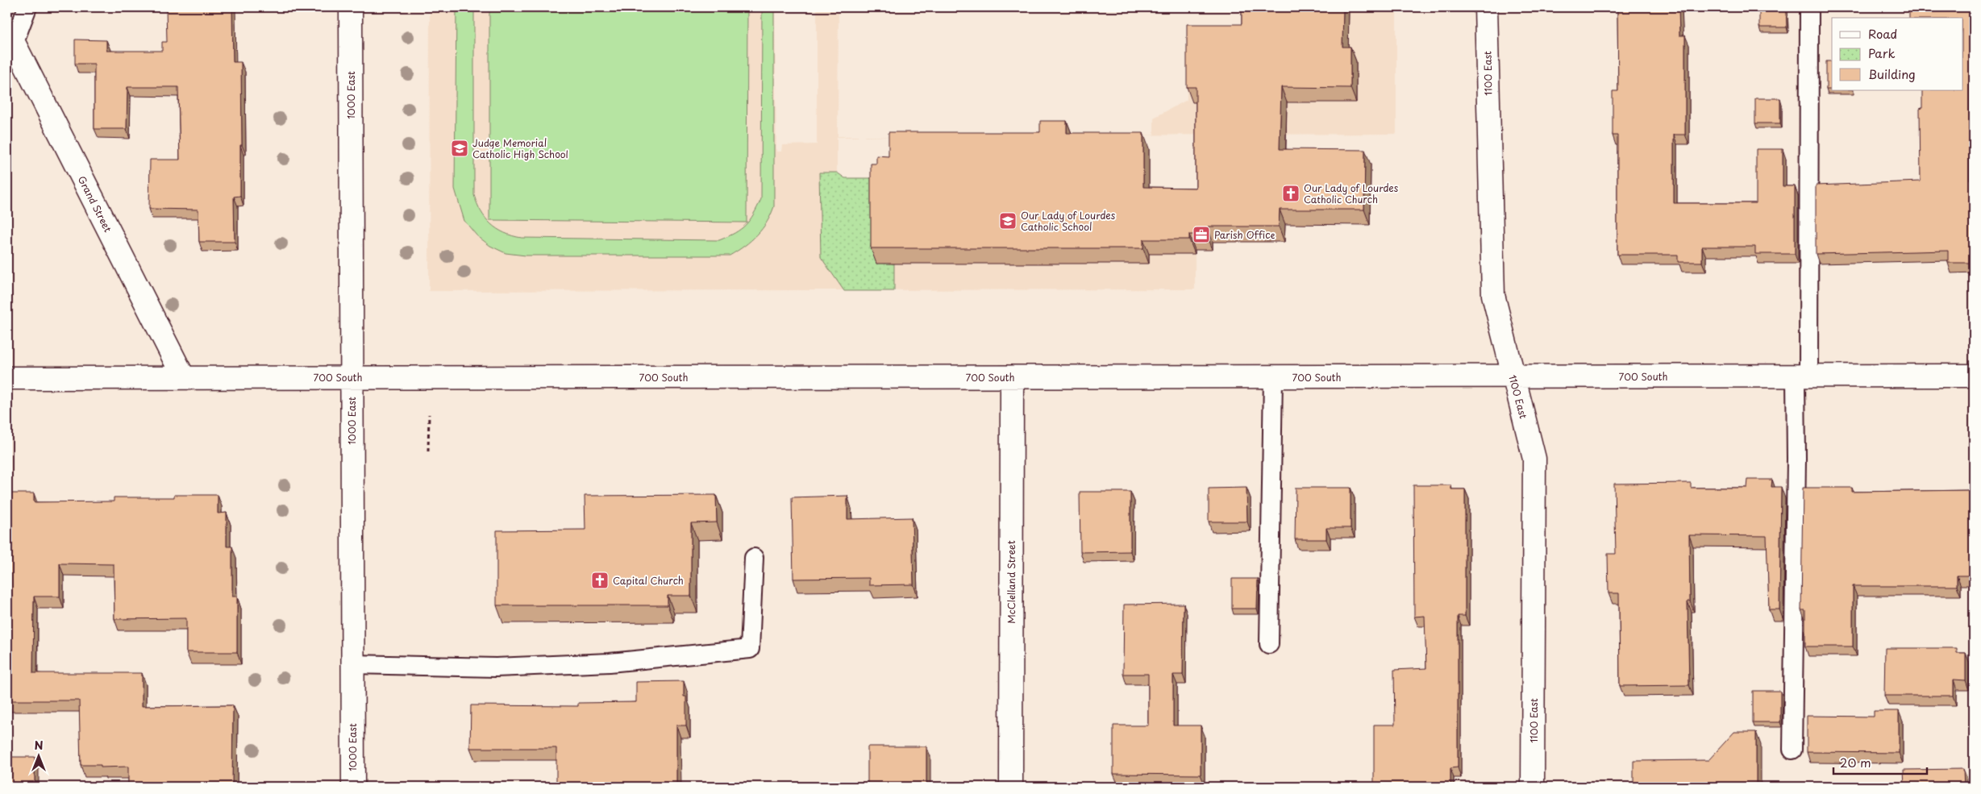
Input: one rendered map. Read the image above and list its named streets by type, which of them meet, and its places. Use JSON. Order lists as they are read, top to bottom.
{
  "streets": {
    "street": [
      "1100 East",
      "1000 East",
      "Grand Street",
      "700 South",
      "McClelland Street"
    ]
  },
  "crossings": [
    ["1100 East", "700 South"],
    ["1000 East", "700 South"],
    ["Grand Street", "700 South"],
    ["700 South", "McClelland Street"]
  ],
  "places": {
    "school or university": ["Judge Memorial Catholic High School", "Our Lady of Lourdes Catholic School"],
    "church": ["Our Lady of Lourdes Catholic Church", "Capital Church"],
    "office": ["Parish Office"]
  },
  "legend": ["Road", "Park", "Building"],
  "scale_bar": "20 m",
  "north": "top"
}
